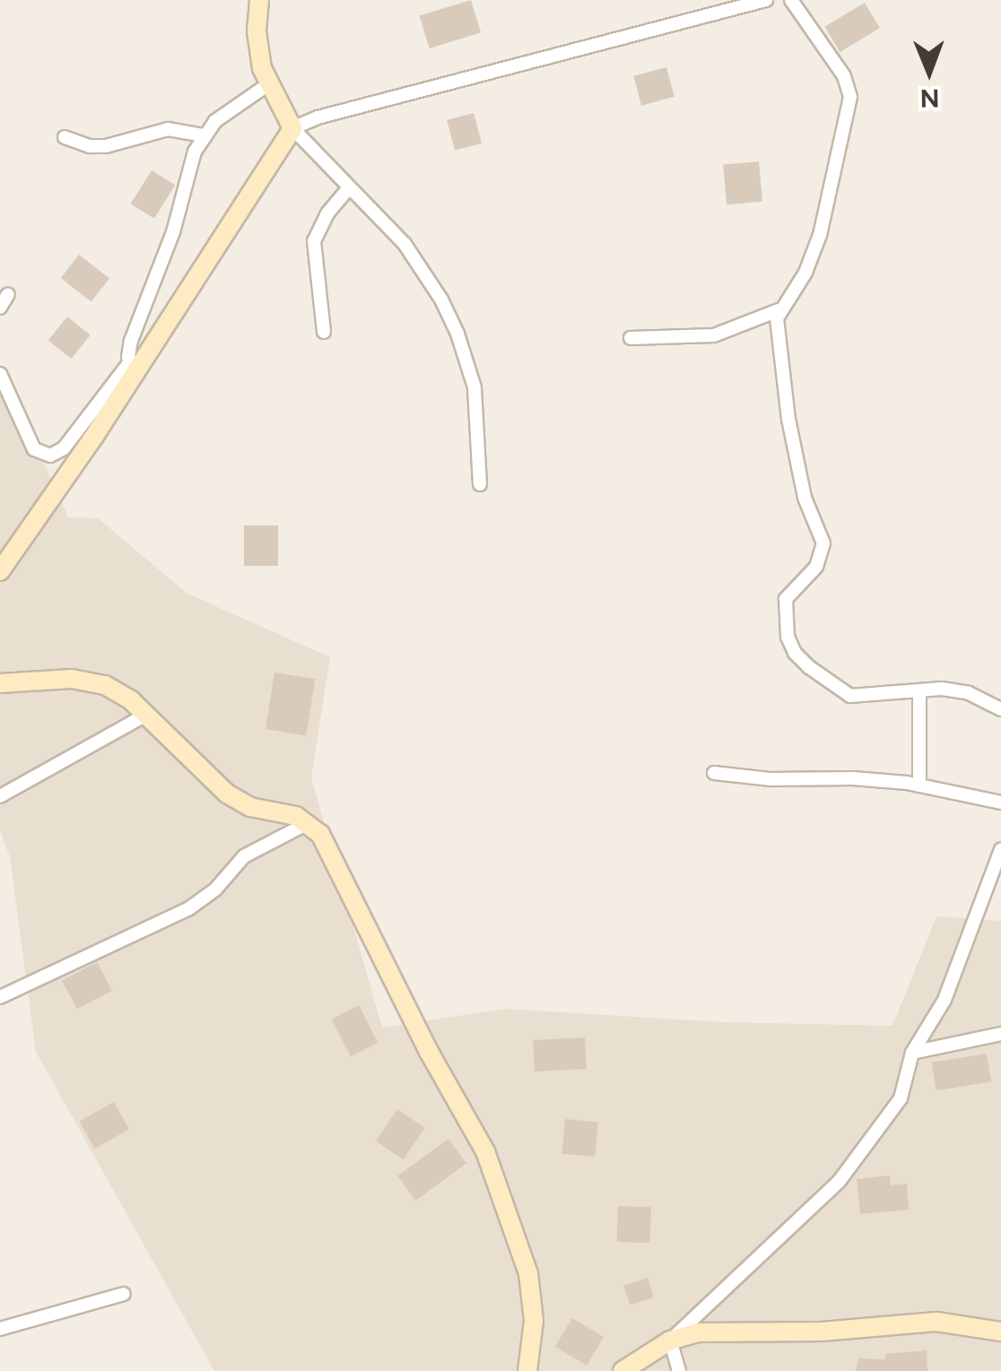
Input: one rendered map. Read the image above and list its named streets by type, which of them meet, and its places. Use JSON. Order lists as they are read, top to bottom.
{
  "north": "bottom"
}
